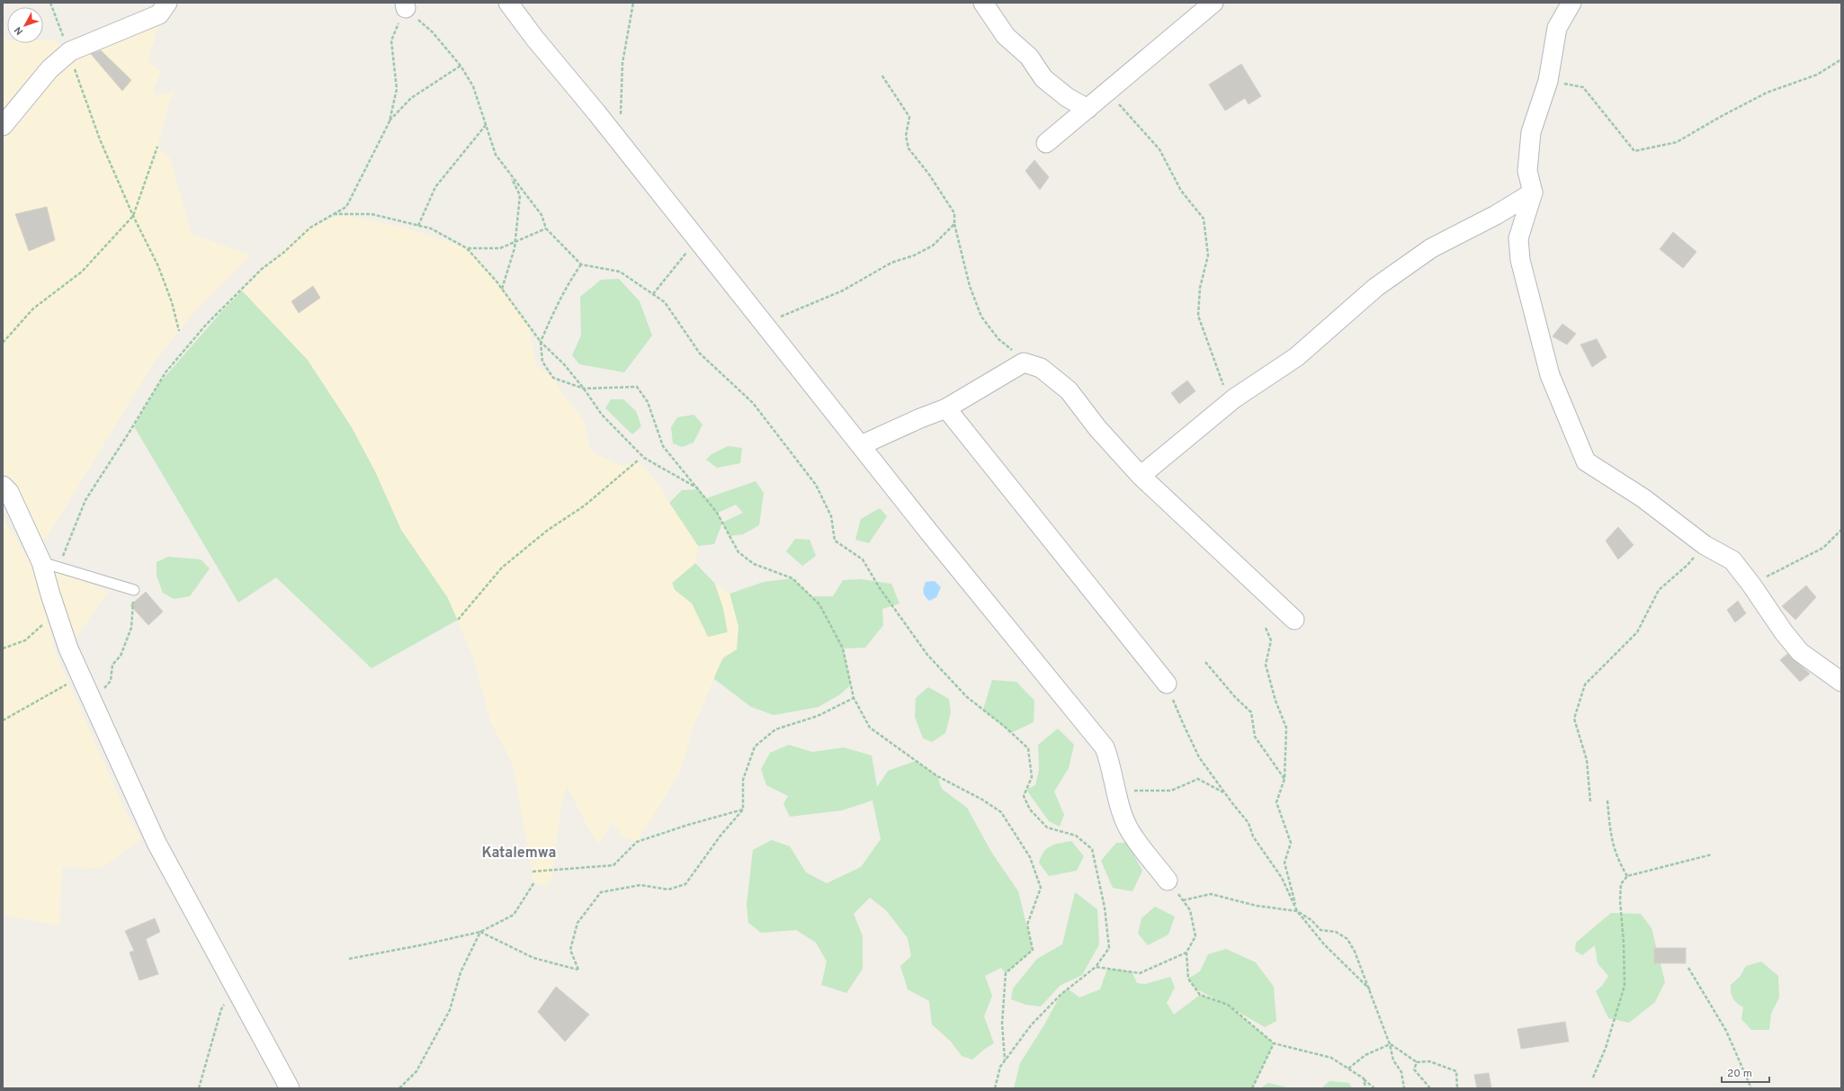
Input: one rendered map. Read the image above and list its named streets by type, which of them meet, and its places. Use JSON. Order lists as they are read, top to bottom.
{
  "districts": ["Katalemwa"],
  "scale_bar": "20 m",
  "north": "bottom left"
}
